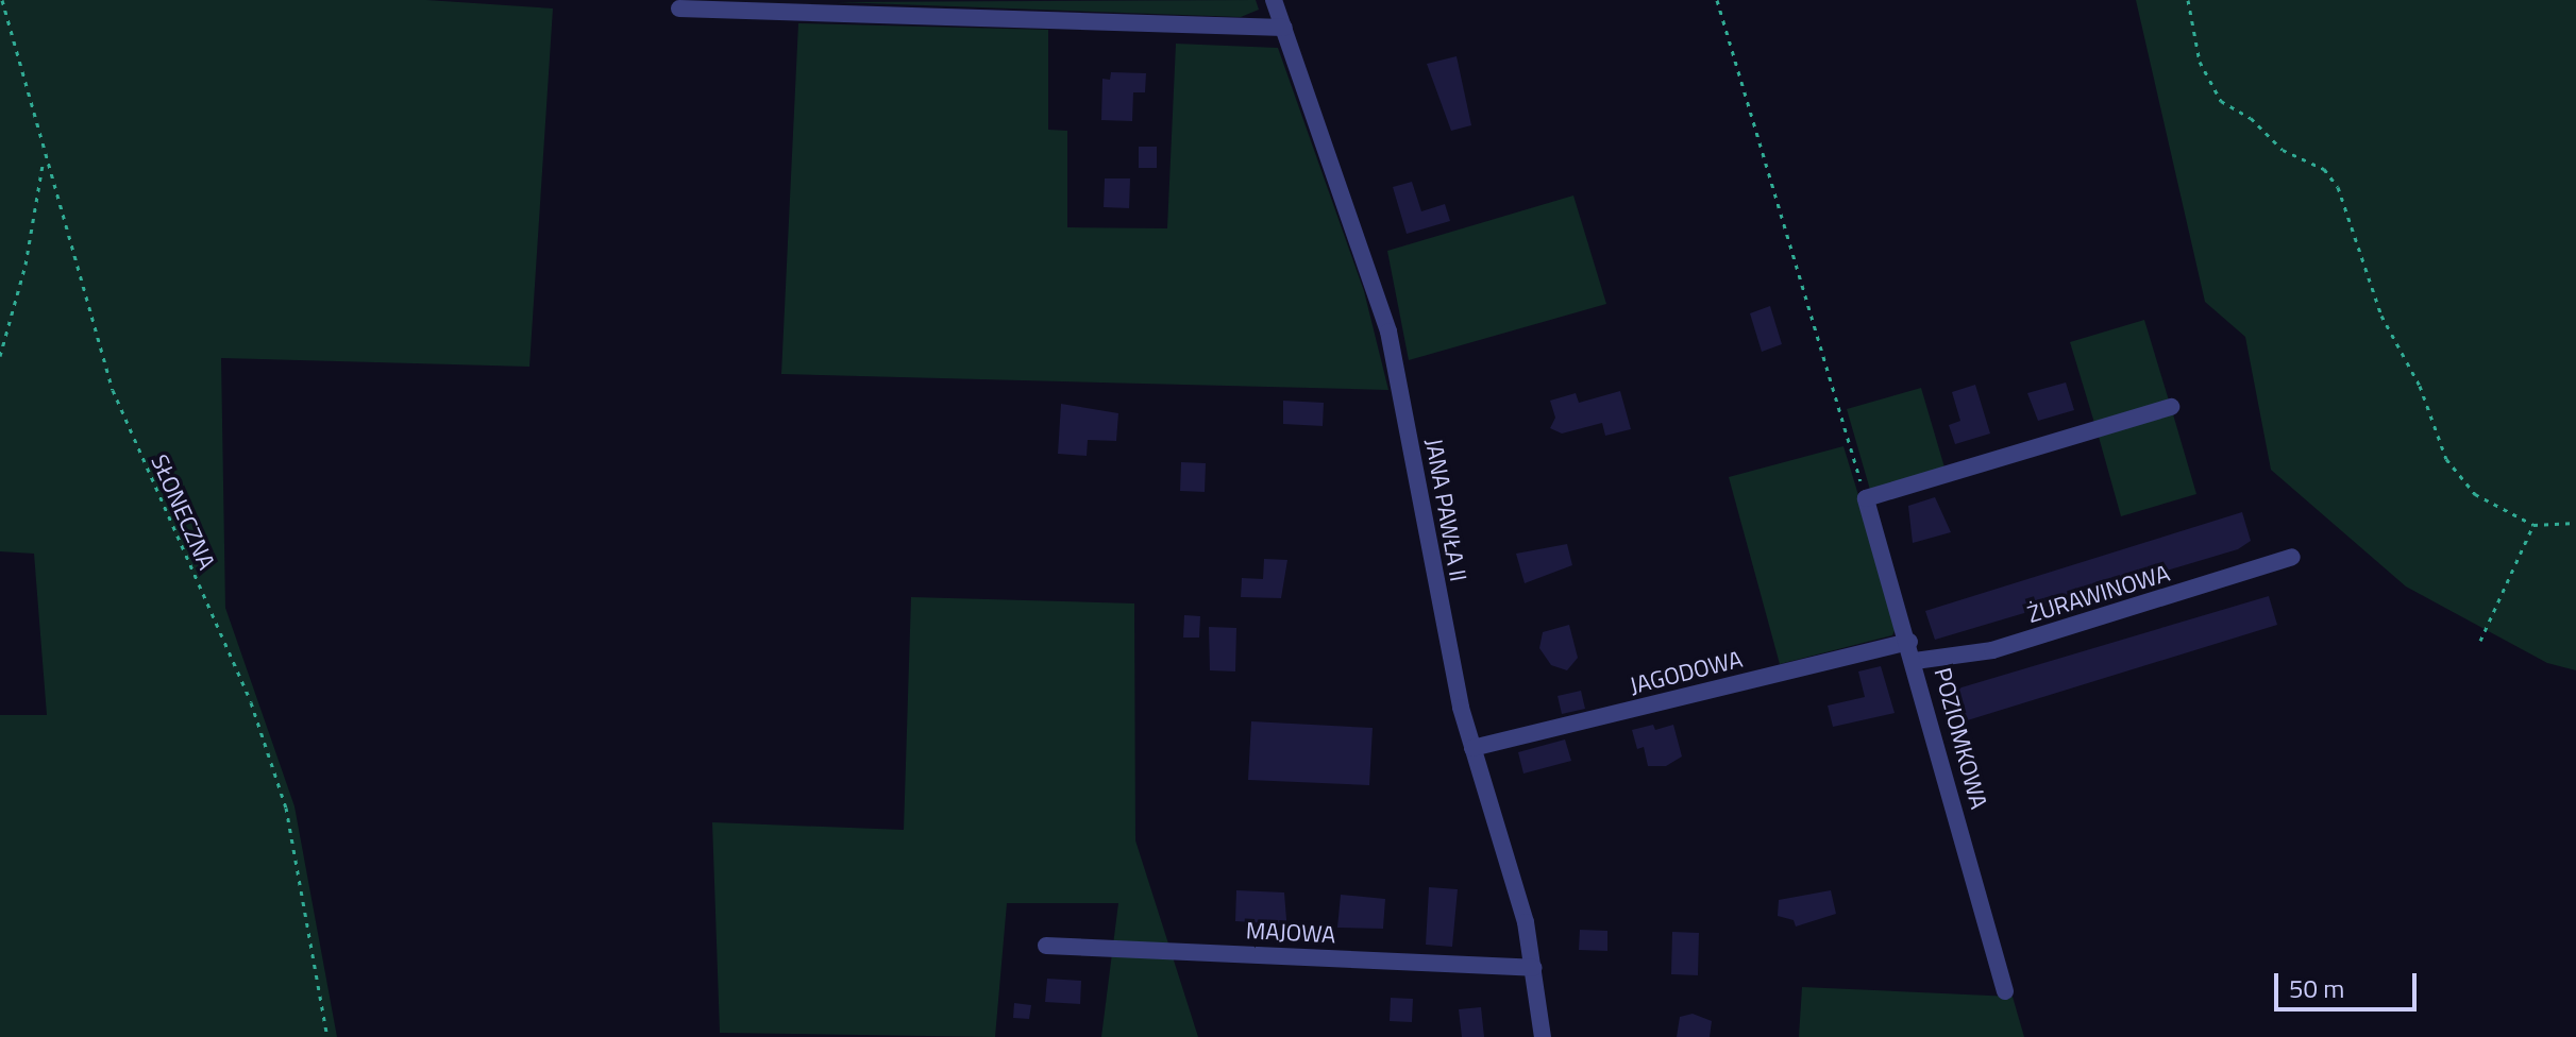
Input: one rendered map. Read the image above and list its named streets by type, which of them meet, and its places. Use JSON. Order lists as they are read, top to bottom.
{
  "streets": {
    "street": [
      "JANA PAWŁA II",
      "ŻURAWINOWA",
      "JAGODOWA",
      "POZIOMKOWA",
      "MAJOWA"
    ],
    "path": ["SŁONECZNA"]
  },
  "crossings": [
    ["JANA PAWŁA II", "JAGODOWA"],
    ["JANA PAWŁA II", "MAJOWA"],
    ["ŻURAWINOWA", "POZIOMKOWA"],
    ["JAGODOWA", "POZIOMKOWA"]
  ],
  "scale_bar": "50 m"
}
